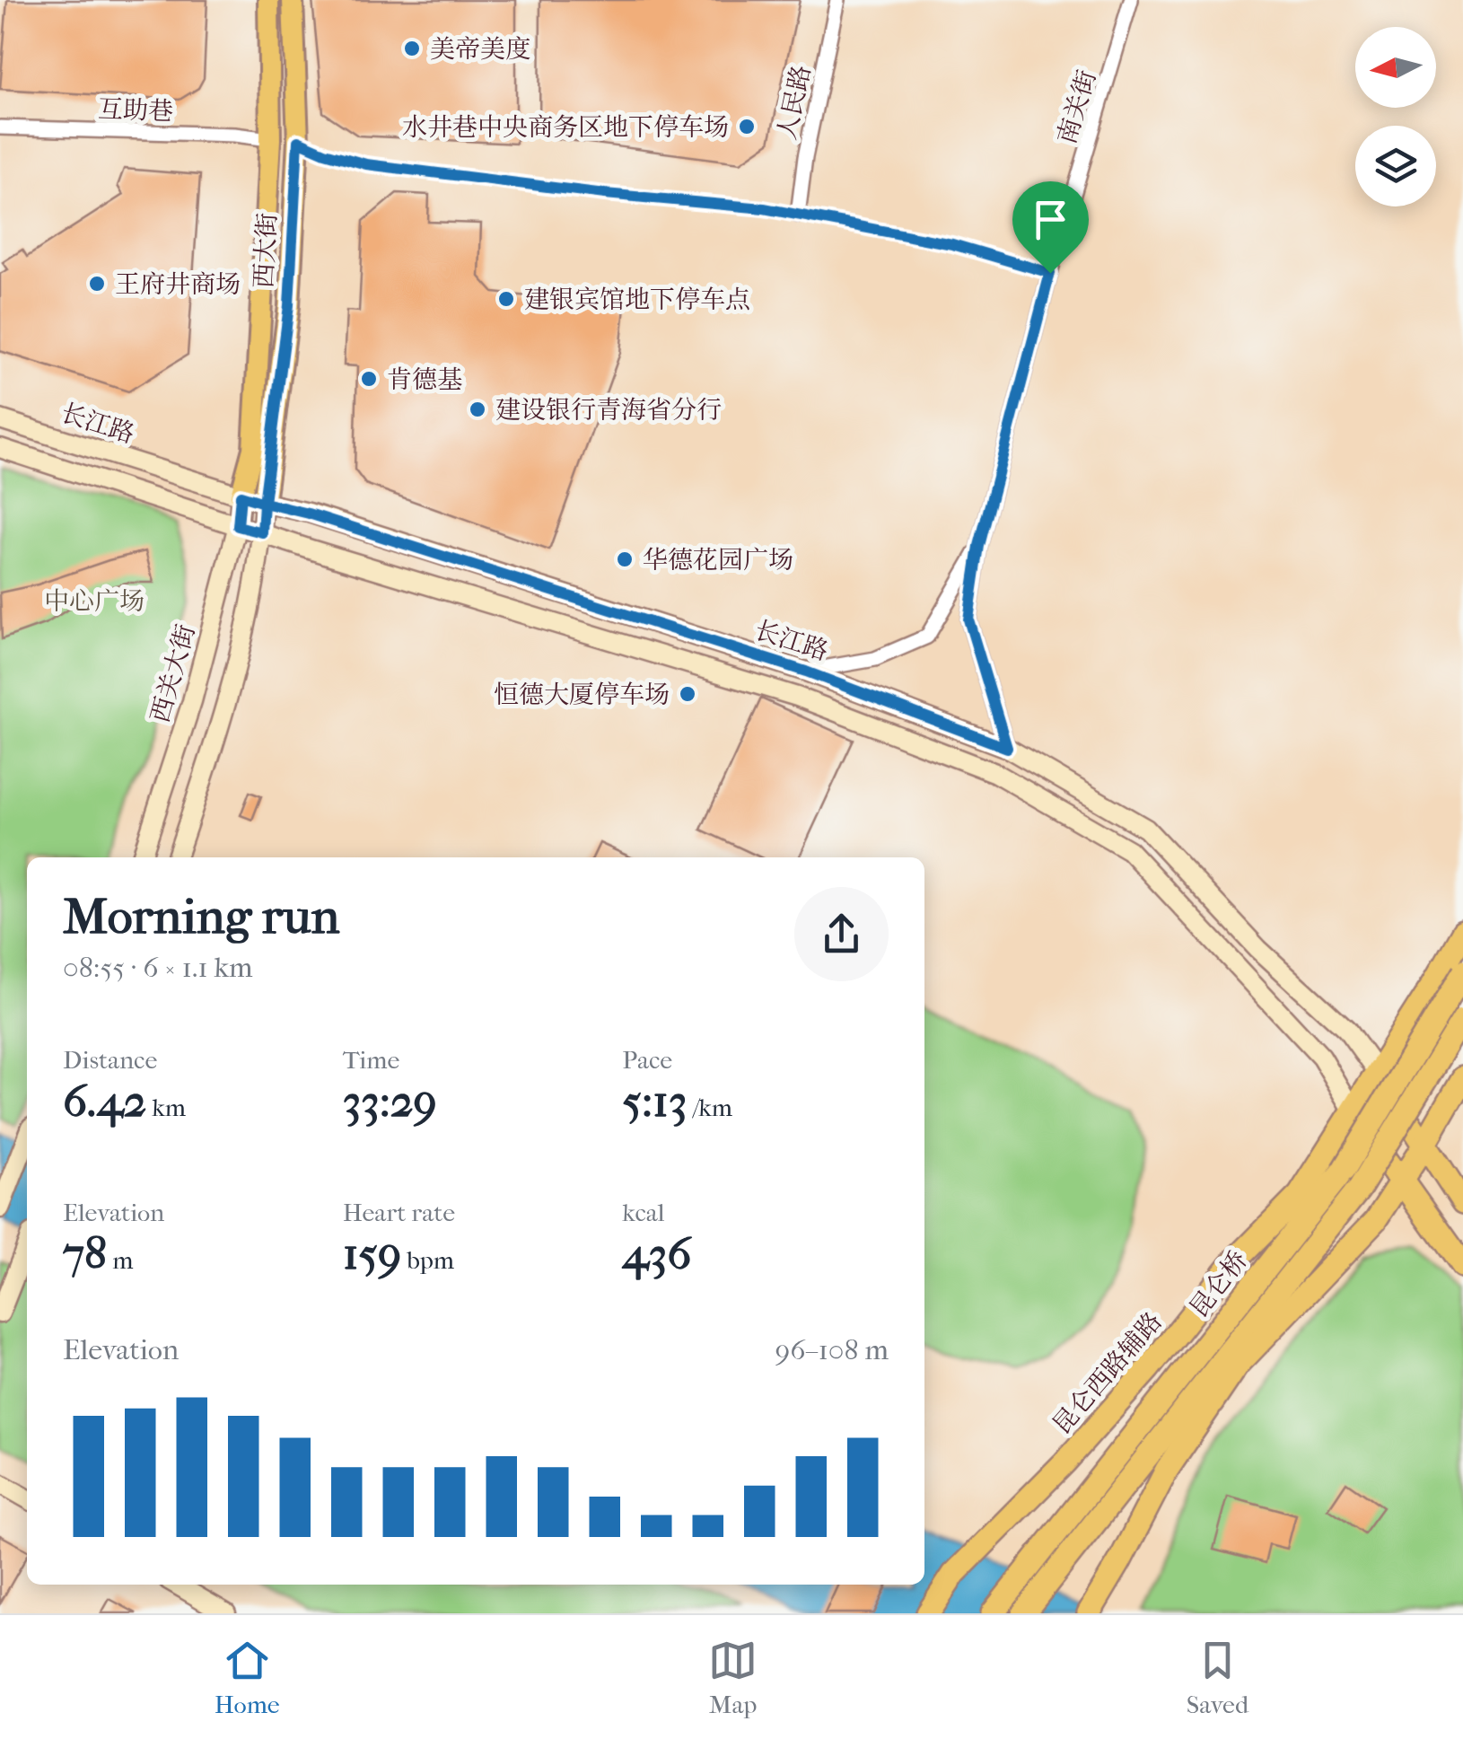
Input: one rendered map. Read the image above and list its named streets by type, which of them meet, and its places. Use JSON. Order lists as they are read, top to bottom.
{
  "streets": {
    "highway": ["长江路", "昆仑桥", "昆仑西路辅路"],
    "main road": ["西大街", "西关大街"],
    "street": ["人民路", "南关街", "互助巷"]
  },
  "crossings": [
    ["南关街", "长江路"],
    ["互助巷", "西大街"],
    ["西大街", "长江路"],
    ["西大街", "西关大街"],
    ["长江路", "西关大街"],
    ["长江路", "昆仑西路辅路"]
  ],
  "parks": ["中心广场"],
  "places": [
    "美帝美度",
    "水井巷中央商务区地下停车场",
    "王府井商场",
    "建银宾馆地下停车点",
    "肯德基",
    "建设银行青海省分行",
    "华德花园广场",
    "恒德大厦停车场"
  ],
  "north": "left",
  "page": {
    "heading": ["Morning run", "08:55 · 6 × 1.1 km"],
    "stats": [
      ["Distance", "6.42 km"],
      ["Time", "33:29"],
      ["Pace", "5:13 /km"],
      ["Elevation", "78 m"],
      ["Heart rate", "159 bpm"],
      ["kcal", "436"]
    ],
    "chart": ["Elevation", "96–108 m"],
    "tabs": ["Home", "Map", "Saved"]
  }
}
